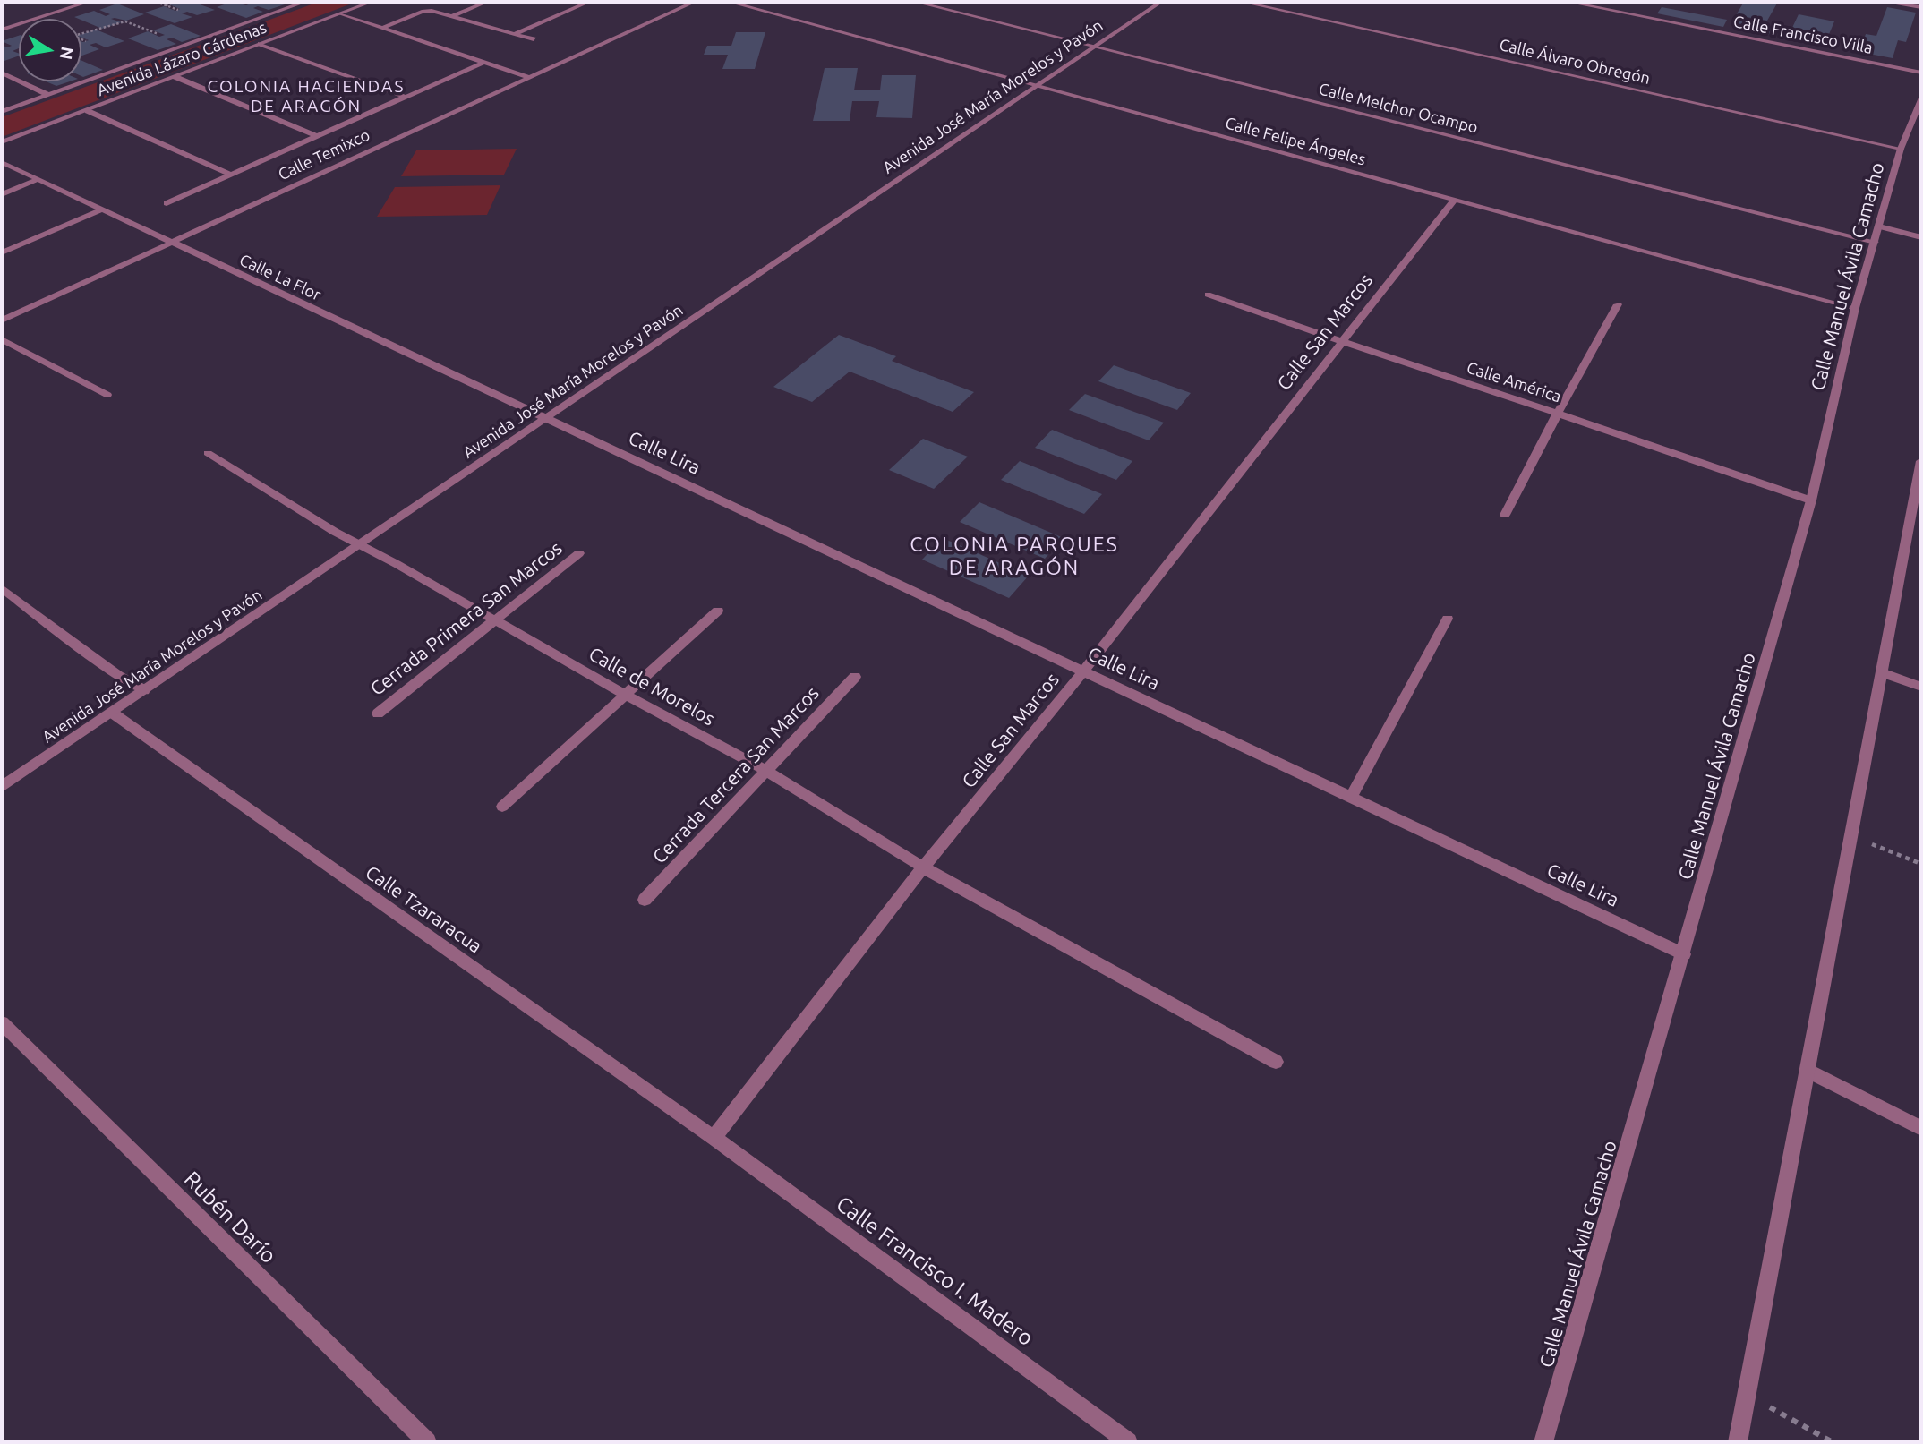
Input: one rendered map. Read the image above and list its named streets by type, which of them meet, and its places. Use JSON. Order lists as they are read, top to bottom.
{
  "streets": {
    "street": [
      "Calle Francisco Villa",
      "Avenida Lázaro Cárdenas",
      "Calle Álvaro Obregón",
      "Avenida José María Morelos y Pavón",
      "Calle Melchor Ocampo",
      "Calle Felipe Ángeles",
      "Calle Temixco",
      "Calle Manuel Ávila Camacho",
      "Calle La Flor",
      "Calle San Marcos",
      "Calle América",
      "Calle Lira",
      "Cerrada Primera San Marcos",
      "Calle de Morelos",
      "Cerrada Tercera San Marcos",
      "Calle Tzararacua",
      "Rubén Darío",
      "Calle Francisco I. Madero"
    ]
  },
  "crossings": [
    ["Calle Álvaro Obregón", "Calle Manuel Ávila Camacho"],
    ["Avenida José María Morelos y Pavón", "Calle Melchor Ocampo"],
    ["Avenida José María Morelos y Pavón", "Calle Felipe Ángeles"],
    ["Avenida José María Morelos y Pavón", "Calle La Flor"],
    ["Avenida José María Morelos y Pavón", "Calle Lira"],
    ["Avenida José María Morelos y Pavón", "Calle de Morelos"],
    ["Avenida José María Morelos y Pavón", "Calle Tzararacua"],
    ["Calle Melchor Ocampo", "Calle Manuel Ávila Camacho"],
    ["Calle Felipe Ángeles", "Calle Manuel Ávila Camacho"],
    ["Calle Felipe Ángeles", "Calle San Marcos"],
    ["Calle Temixco", "Calle La Flor"],
    ["Calle Manuel Ávila Camacho", "Calle América"],
    ["Calle Manuel Ávila Camacho", "Calle Lira"],
    ["Calle La Flor", "Calle Lira"],
    ["Calle San Marcos", "Calle América"],
    ["Calle San Marcos", "Calle Lira"],
    ["Calle San Marcos", "Calle de Morelos"],
    ["Calle San Marcos", "Calle Tzararacua"],
    ["Calle San Marcos", "Calle Francisco I. Madero"],
    ["Cerrada Primera San Marcos", "Calle de Morelos"],
    ["Calle de Morelos", "Cerrada Tercera San Marcos"],
    ["Calle Tzararacua", "Calle Francisco I. Madero"]
  ],
  "districts": ["COLONIA HACIENDAS DE ARAGÓN", "COLONIA PARQUES DE ARAGÓN"],
  "north": "right"
}
